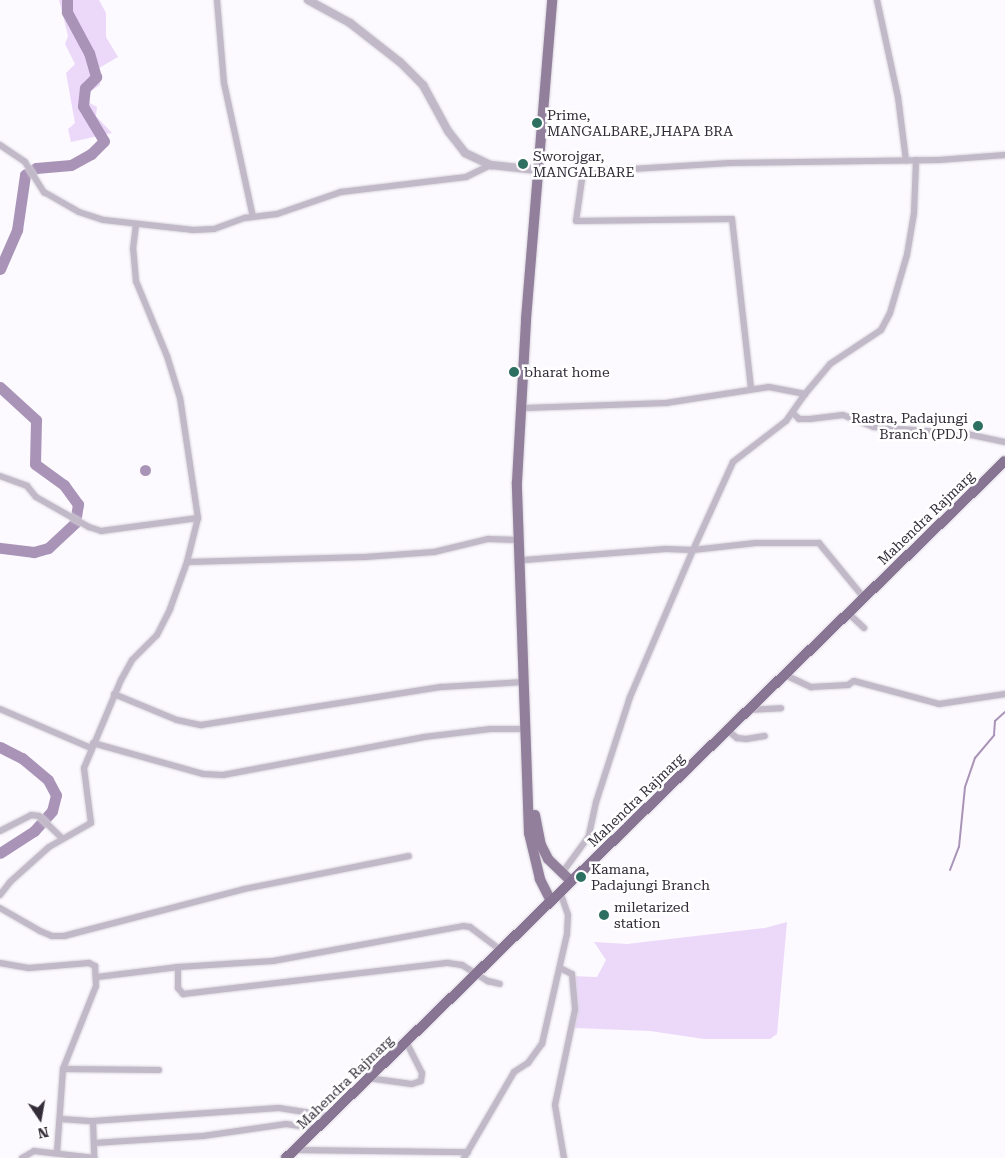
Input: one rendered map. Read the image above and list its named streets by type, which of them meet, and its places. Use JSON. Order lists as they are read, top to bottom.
{
  "streets": {
    "highway": ["Mahendra Rajmarg"]
  },
  "places": [
    "Prime, MANGALBARE,JHAPA BRA",
    "Sworojgar, MANGALBARE",
    "bharat home",
    "Rastra, Padajungi Branch (PDJ)",
    "Kamana, Padajungi Branch",
    "miletarized station"
  ],
  "north": "bottom"
}
